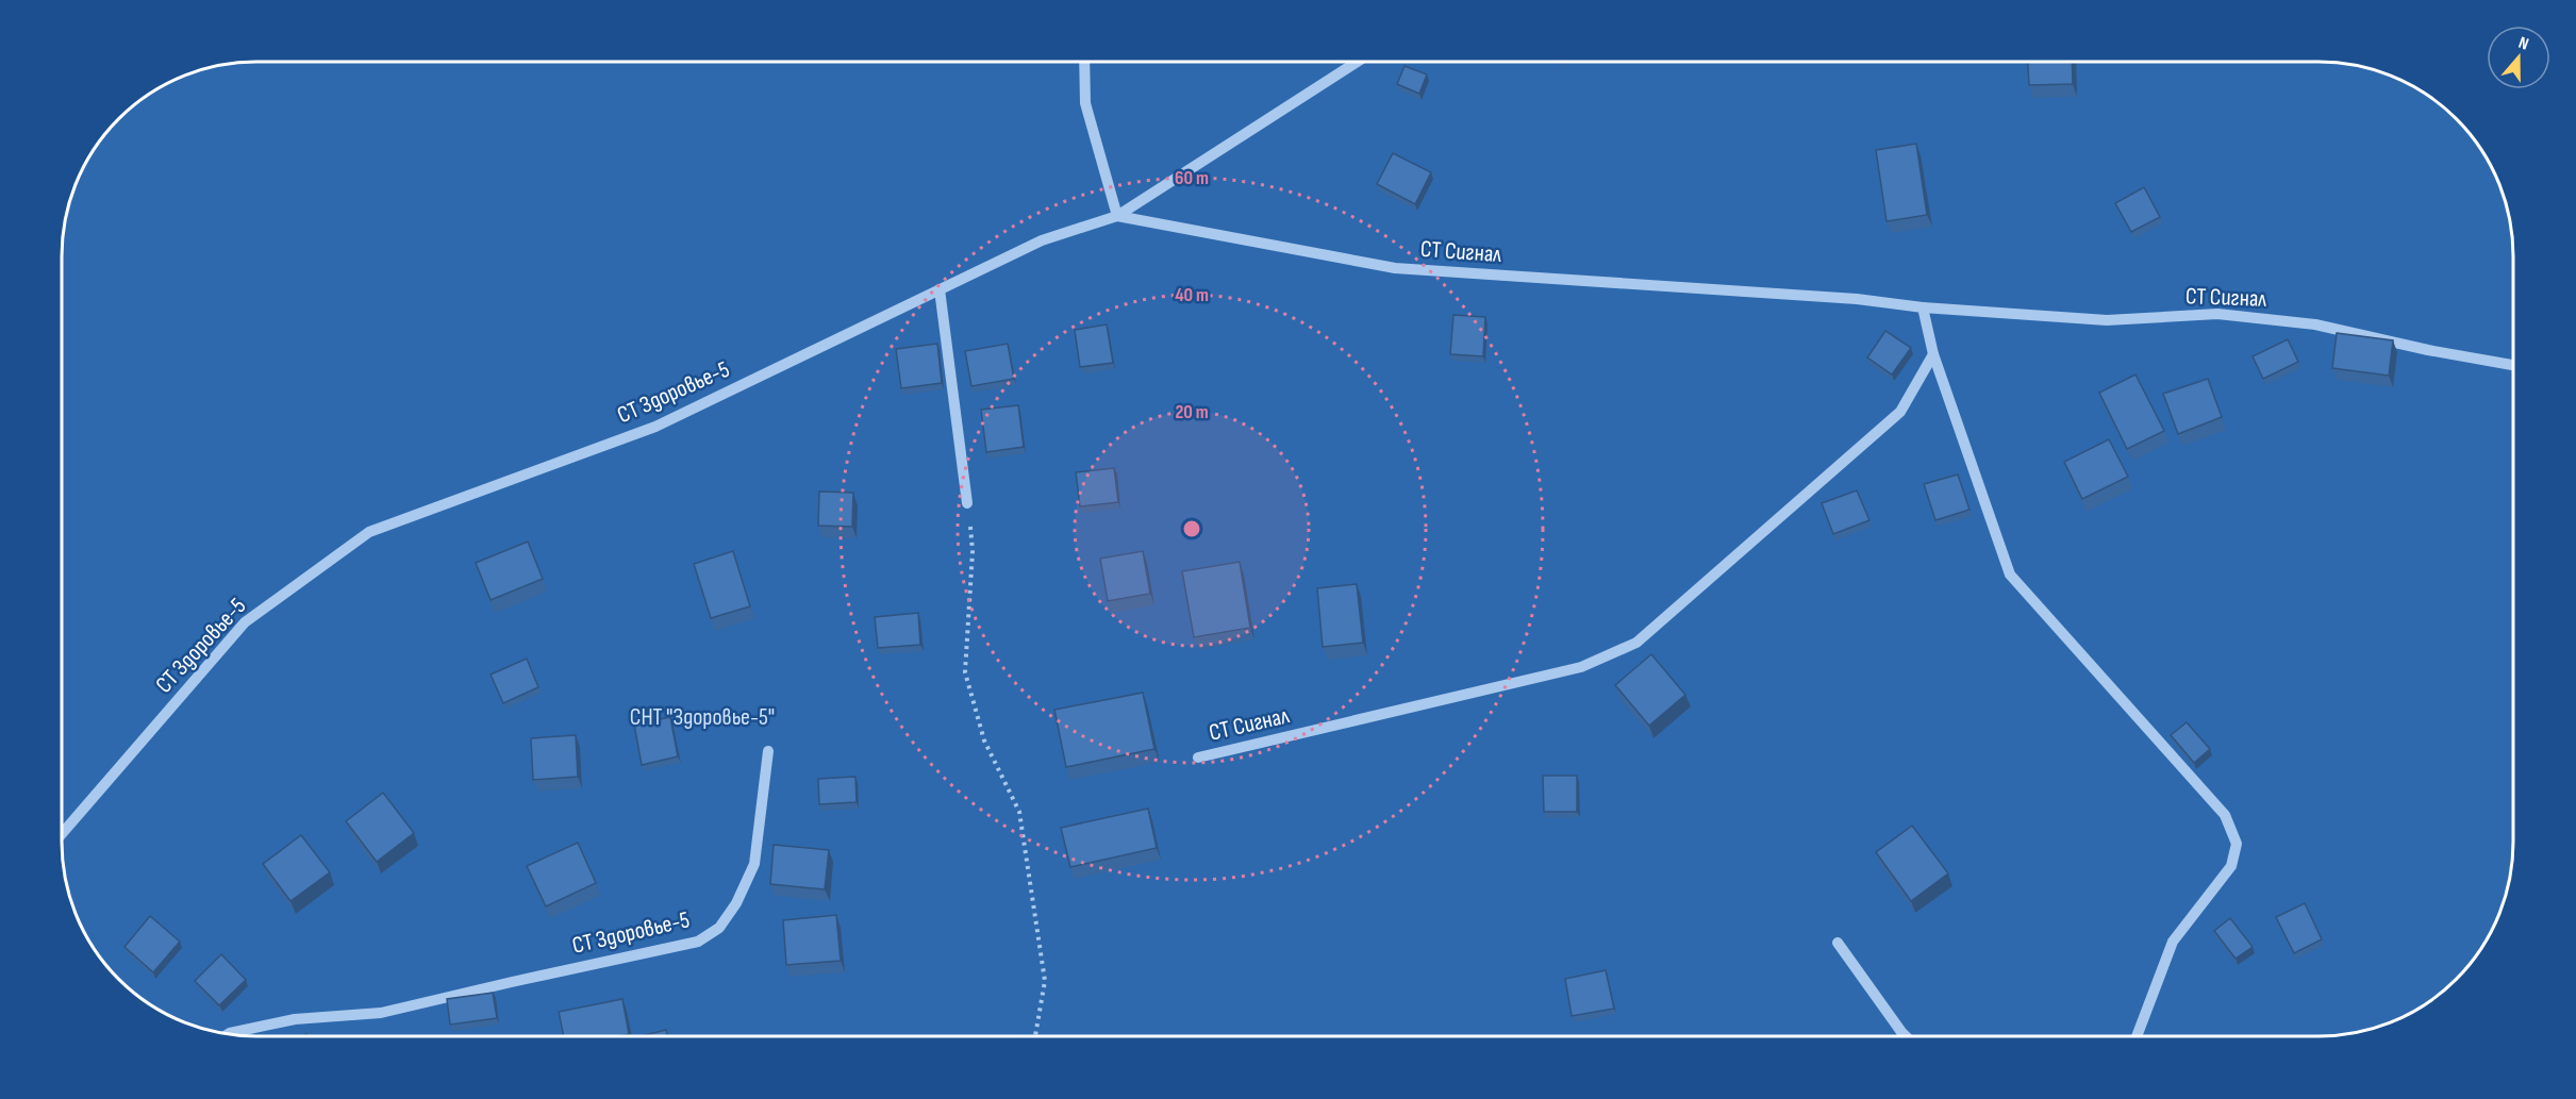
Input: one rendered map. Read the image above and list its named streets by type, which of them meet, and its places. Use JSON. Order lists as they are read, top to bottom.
{
  "streets": {
    "lane": ["СТ Сигнал", "СТ Здоровье-5"]
  },
  "crossings": [
    ["СТ Сигнал", "СТ Здоровье-5"]
  ],
  "parks": ["СНТ \"Здоровье-5\""],
  "north": "top",
  "rings": ["60 m", "40 m", "20 m"]
}
